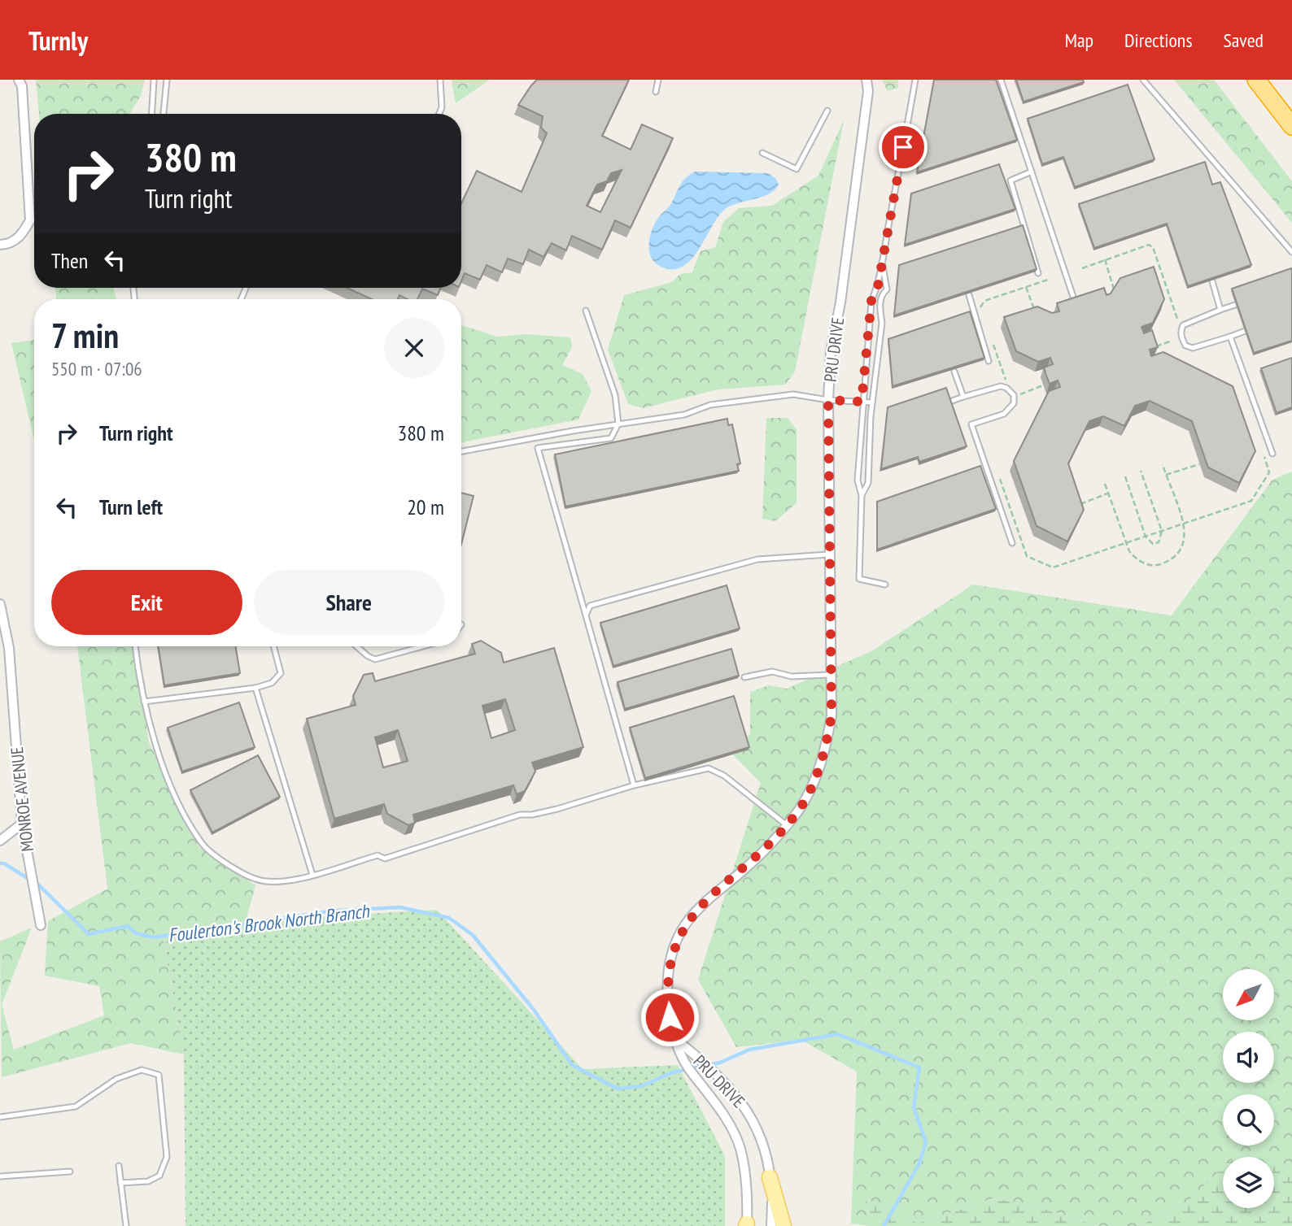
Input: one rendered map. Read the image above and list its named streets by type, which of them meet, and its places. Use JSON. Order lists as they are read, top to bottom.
{
  "streets": {
    "street": ["PRU DRIVE", "MONROE AVENUE"]
  },
  "water": ["Foulerton's Brook North Branch"],
  "north": "bottom left",
  "page": {
    "header": "Turnly",
    "nav": ["Map", "Directions", "Saved"],
    "turn": ["380 m", "Turn right"],
    "then": "Then",
    "heading": ["7 min", "550 m · 07:06"],
    "list": [
      {
        "name": "Turn right",
        "value": "380 m"
      },
      {
        "name": "Turn left",
        "value": "20 m"
      }
    ],
    "buttons": ["Exit", "Share"]
  }
}
